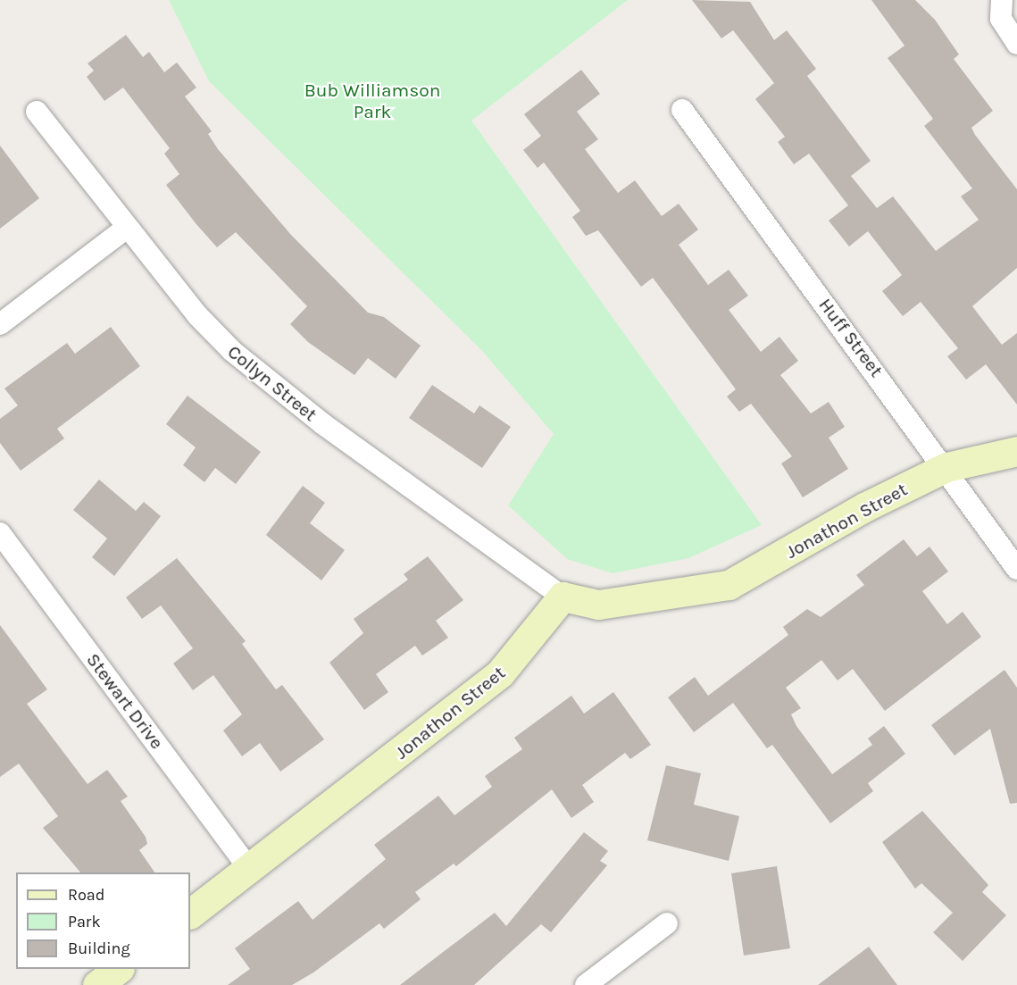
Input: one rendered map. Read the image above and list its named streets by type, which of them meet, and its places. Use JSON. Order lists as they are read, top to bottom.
{
  "streets": {
    "street": [
      "Huff Street",
      "Collyn Street",
      "Jonathon Street",
      "Stewart Drive"
    ]
  },
  "crossings": [
    ["Huff Street", "Jonathon Street"],
    ["Collyn Street", "Jonathon Street"],
    ["Jonathon Street", "Stewart Drive"]
  ],
  "parks": ["Bub Williamson Park"],
  "legend": ["Road", "Park", "Building"]
}
